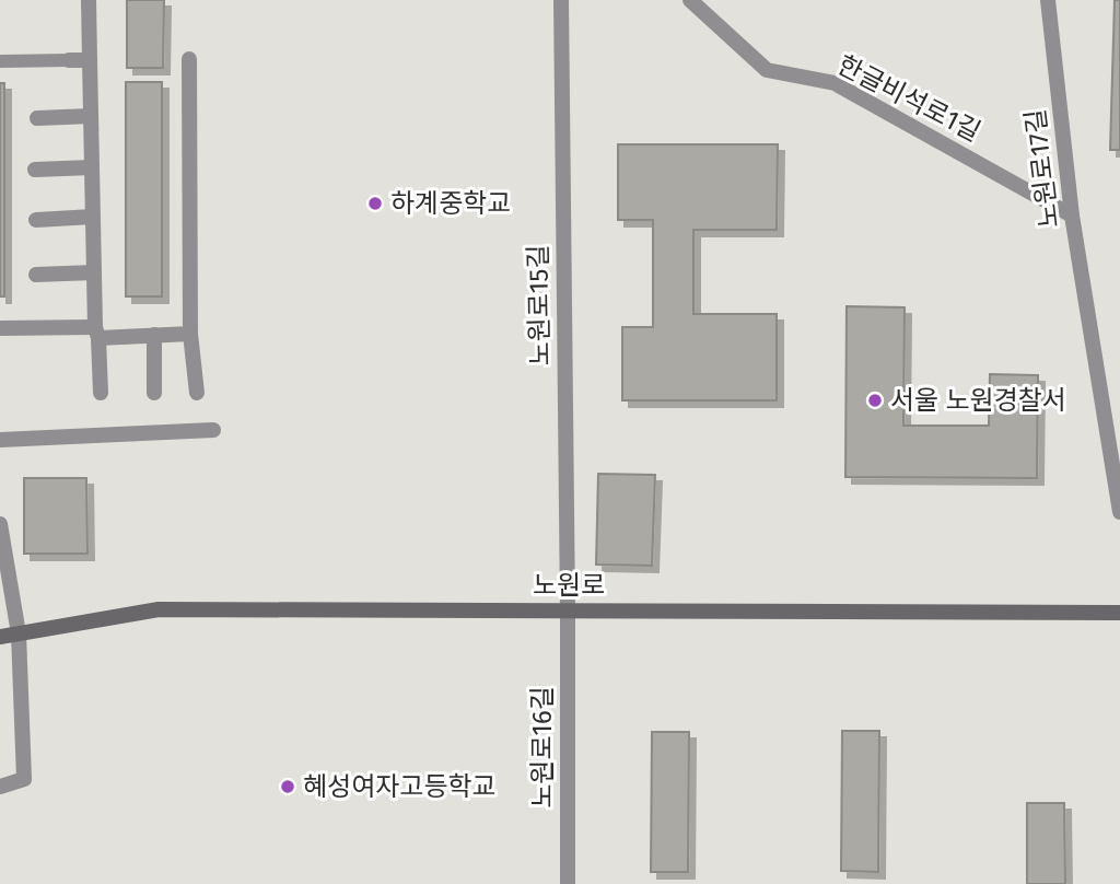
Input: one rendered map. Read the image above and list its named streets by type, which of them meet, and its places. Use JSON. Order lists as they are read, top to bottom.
{
  "streets": {
    "main road": ["노원로"],
    "street": [
      "한글비석로1길",
      "노원로17길",
      "노원로15길",
      "노원로16길"
    ]
  },
  "crossings": [
    ["한글비석로1길", "노원로17길"],
    ["노원로15길", "노원로"],
    ["노원로15길", "노원로16길"],
    ["노원로", "노원로16길"]
  ],
  "places": ["하계중학교", "서울 노원경찰서", "혜성여자고등학교"]
}
